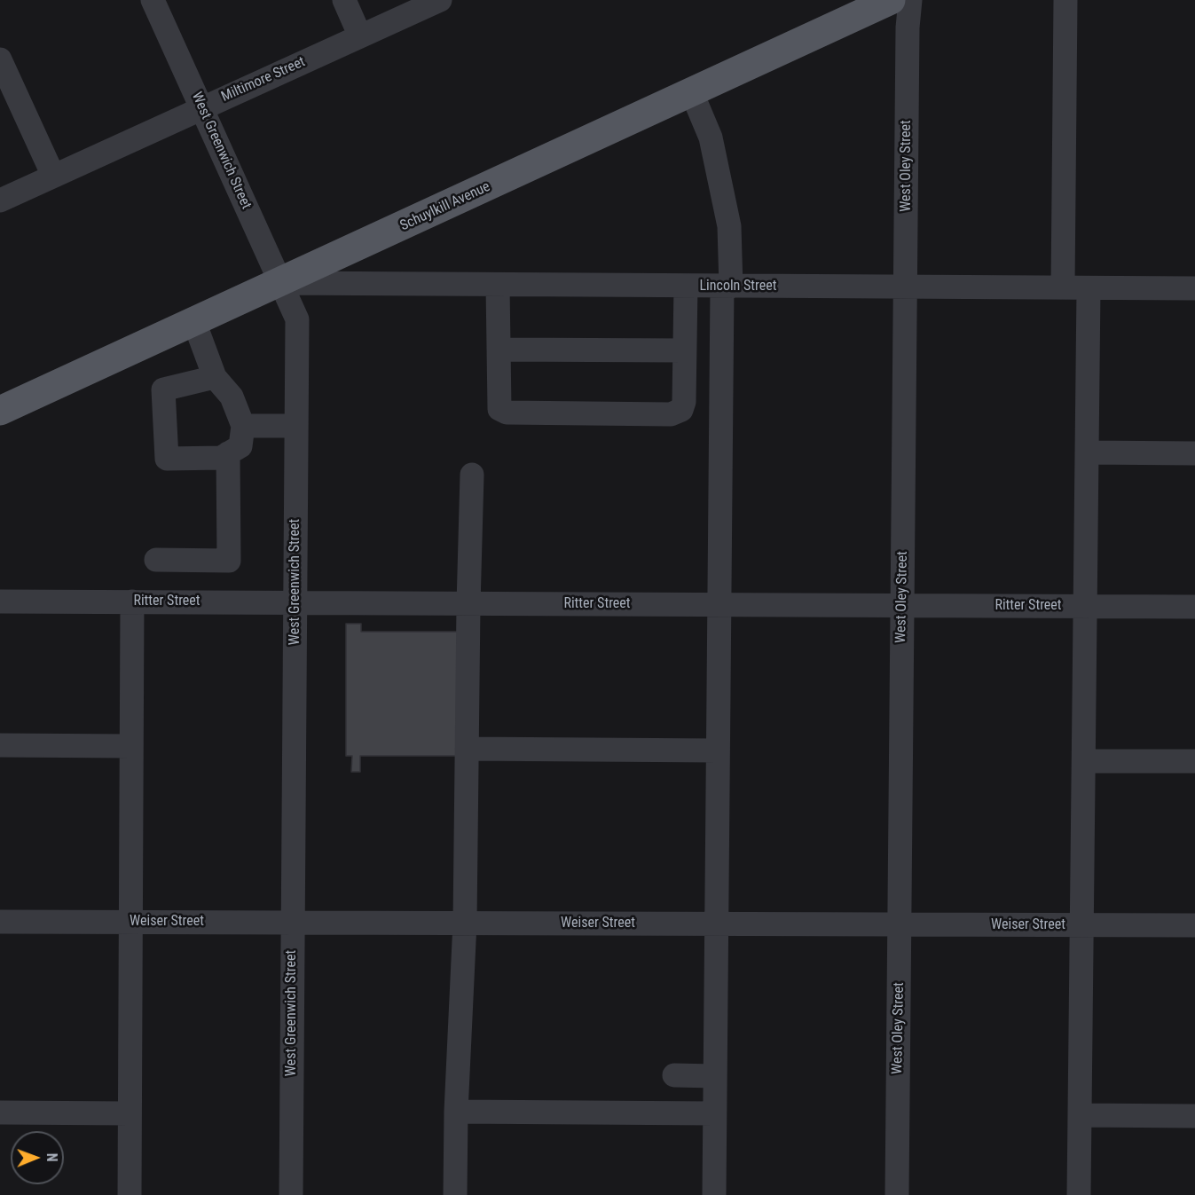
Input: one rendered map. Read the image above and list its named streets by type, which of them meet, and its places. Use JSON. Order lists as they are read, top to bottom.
{
  "streets": {
    "main road": ["Schuylkill Avenue"],
    "street": [
      "Miltimore Street",
      "West Greenwich Street",
      "West Oley Street",
      "Lincoln Street",
      "Ritter Street",
      "Weiser Street"
    ]
  },
  "crossings": [
    ["Miltimore Street", "West Greenwich Street"],
    ["West Greenwich Street", "Schuylkill Avenue"],
    ["West Greenwich Street", "Lincoln Street"],
    ["West Greenwich Street", "Ritter Street"],
    ["West Greenwich Street", "Weiser Street"],
    ["West Oley Street", "Lincoln Street"],
    ["West Oley Street", "Ritter Street"],
    ["West Oley Street", "Weiser Street"],
    ["Schuylkill Avenue", "Lincoln Street"]
  ],
  "north": "right"
}
